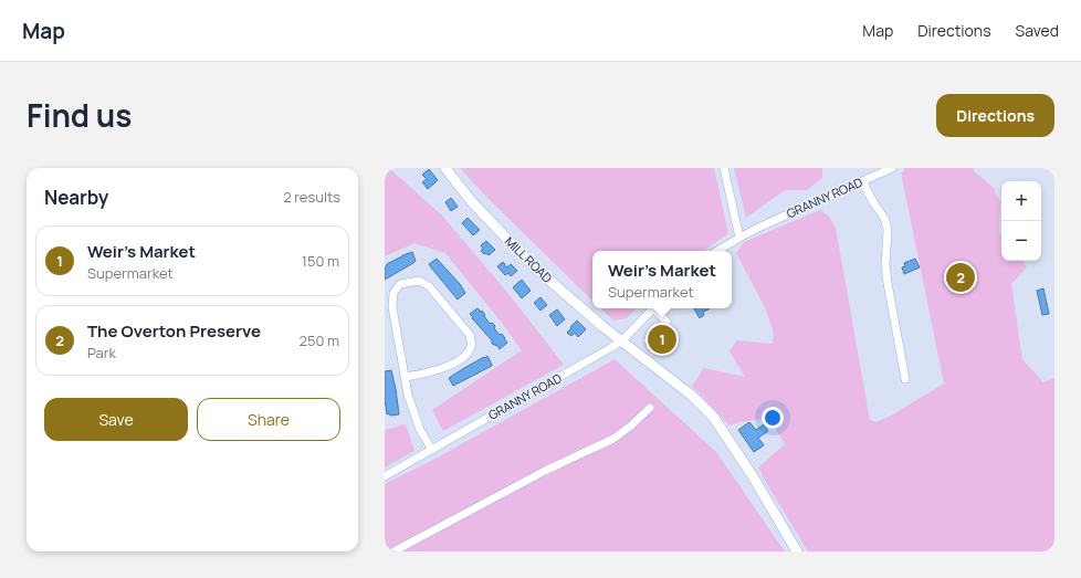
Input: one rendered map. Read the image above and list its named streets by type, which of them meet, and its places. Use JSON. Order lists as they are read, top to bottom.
{
  "streets": {
    "main road": ["MILL ROAD"],
    "street": ["GRANNY ROAD"]
  },
  "crossings": [
    ["GRANNY ROAD", "MILL ROAD"]
  ],
  "page": {
    "header": "Map",
    "nav": ["Map", "Directions", "Saved"],
    "title": "Find us",
    "buttons": [
      "Directions",
      ["Save", "Share"]
    ],
    "heading": ["Nearby", "2 results"],
    "map_buttons": ["+", "−"],
    "list": [
      {
        "mark": "1",
        "name": "Weir's Market",
        "note": "Supermarket",
        "value": "150 m"
      },
      {
        "mark": "2",
        "name": "The Overton Preserve",
        "note": "Park",
        "value": "250 m"
      }
    ],
    "popup": ["Weir's Market", "Supermarket"],
    "pins": ["2", "1"]
  }
}
